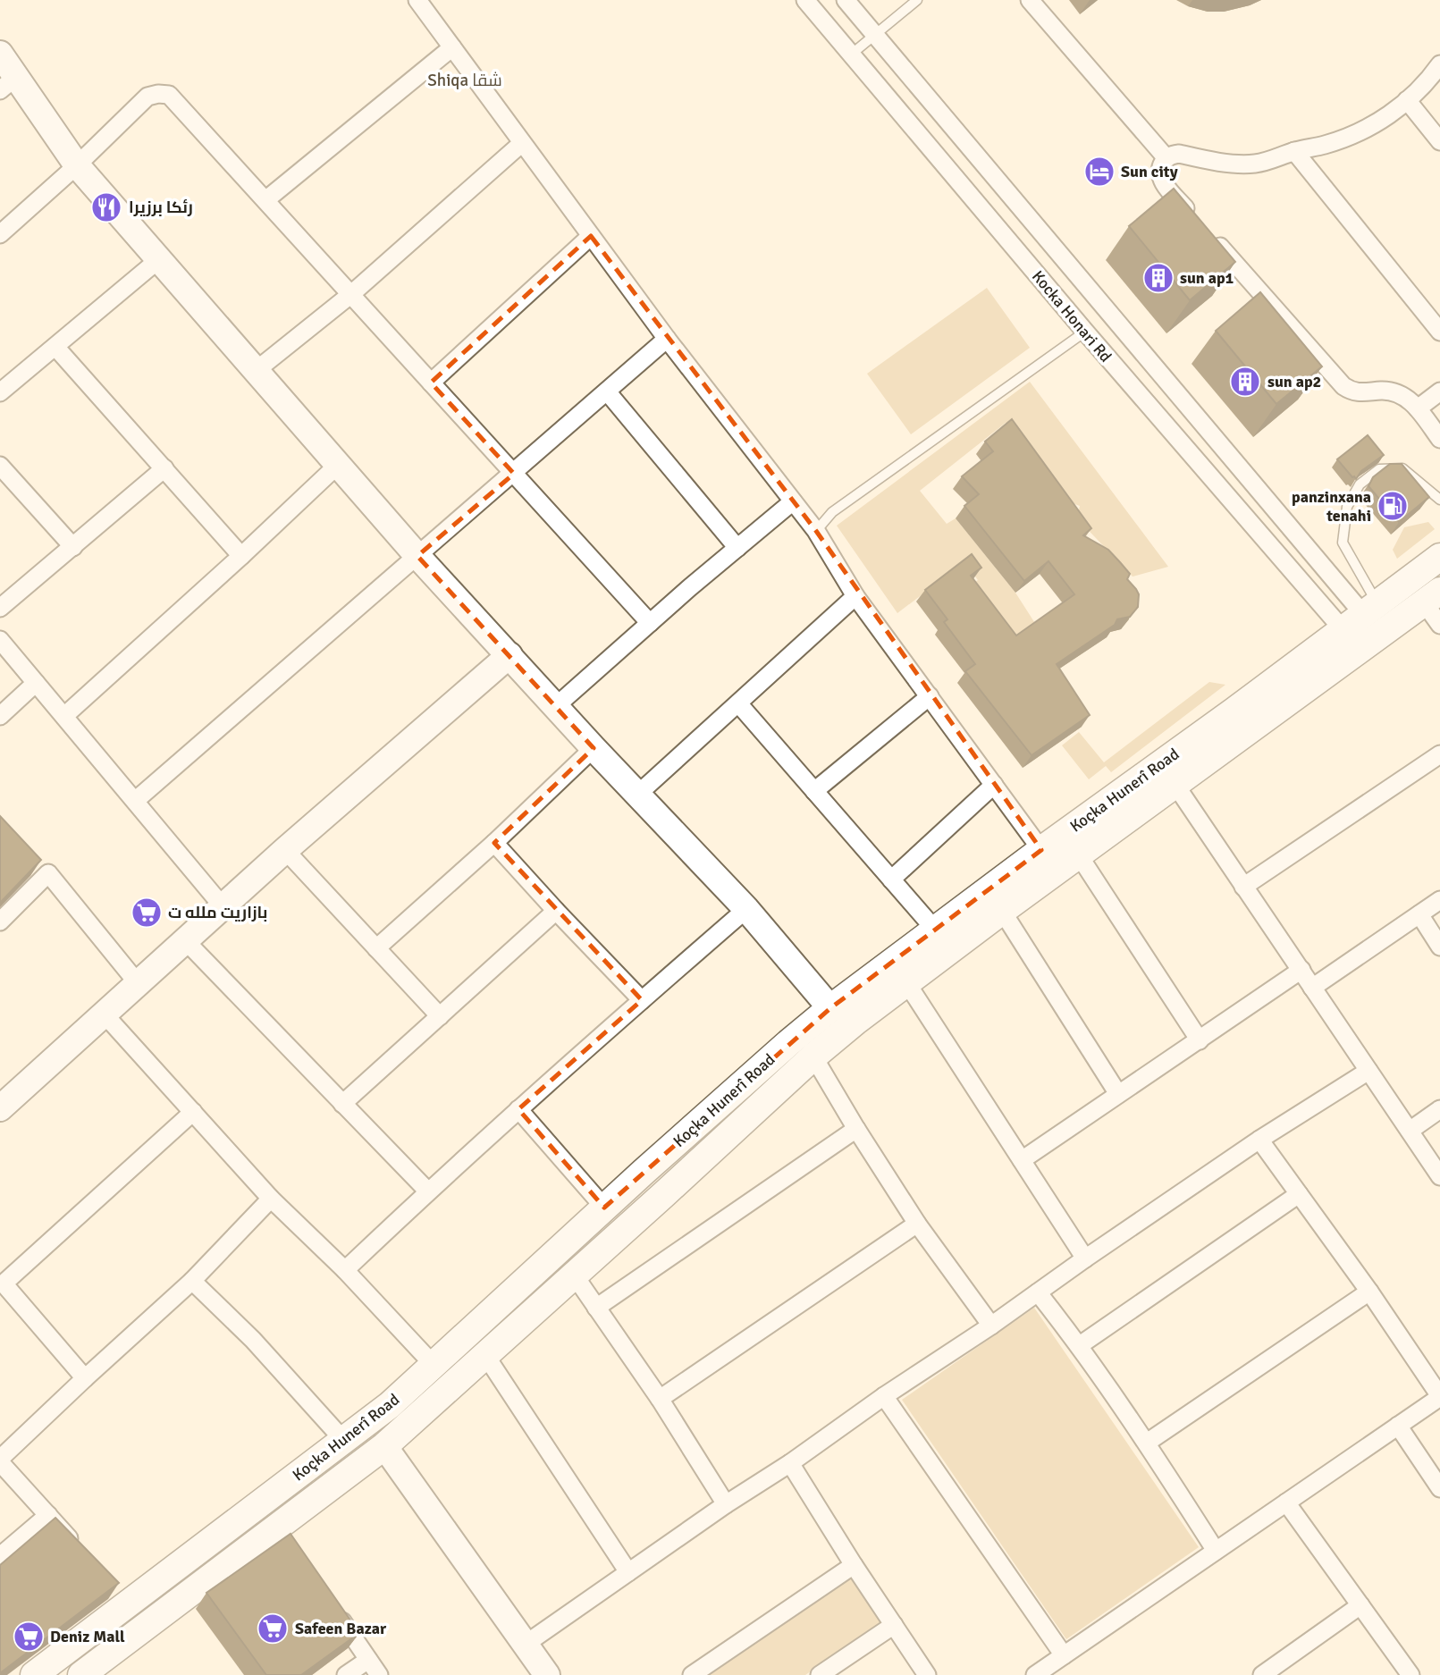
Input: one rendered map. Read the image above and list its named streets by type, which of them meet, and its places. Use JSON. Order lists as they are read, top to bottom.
{
  "streets": {
    "main road": ["Koçka Hunerî Road"],
    "street": ["Kocka Honari Rd"]
  },
  "crossings": [
    ["Kocka Honari Rd", "Koçka Hunerî Road"]
  ],
  "districts": ["Shiqa شقا"],
  "places": {
    "hotel": ["Sun city"],
    "restaurant": ["رئكا برزيرا"],
    "building": ["sun ap1", "sun ap2"],
    "fuel station": ["panzinxana tenahi"],
    "supermarket": ["بازاريت ملله ت", "Safeen Bazar", "Deniz Mall"]
  }
}
